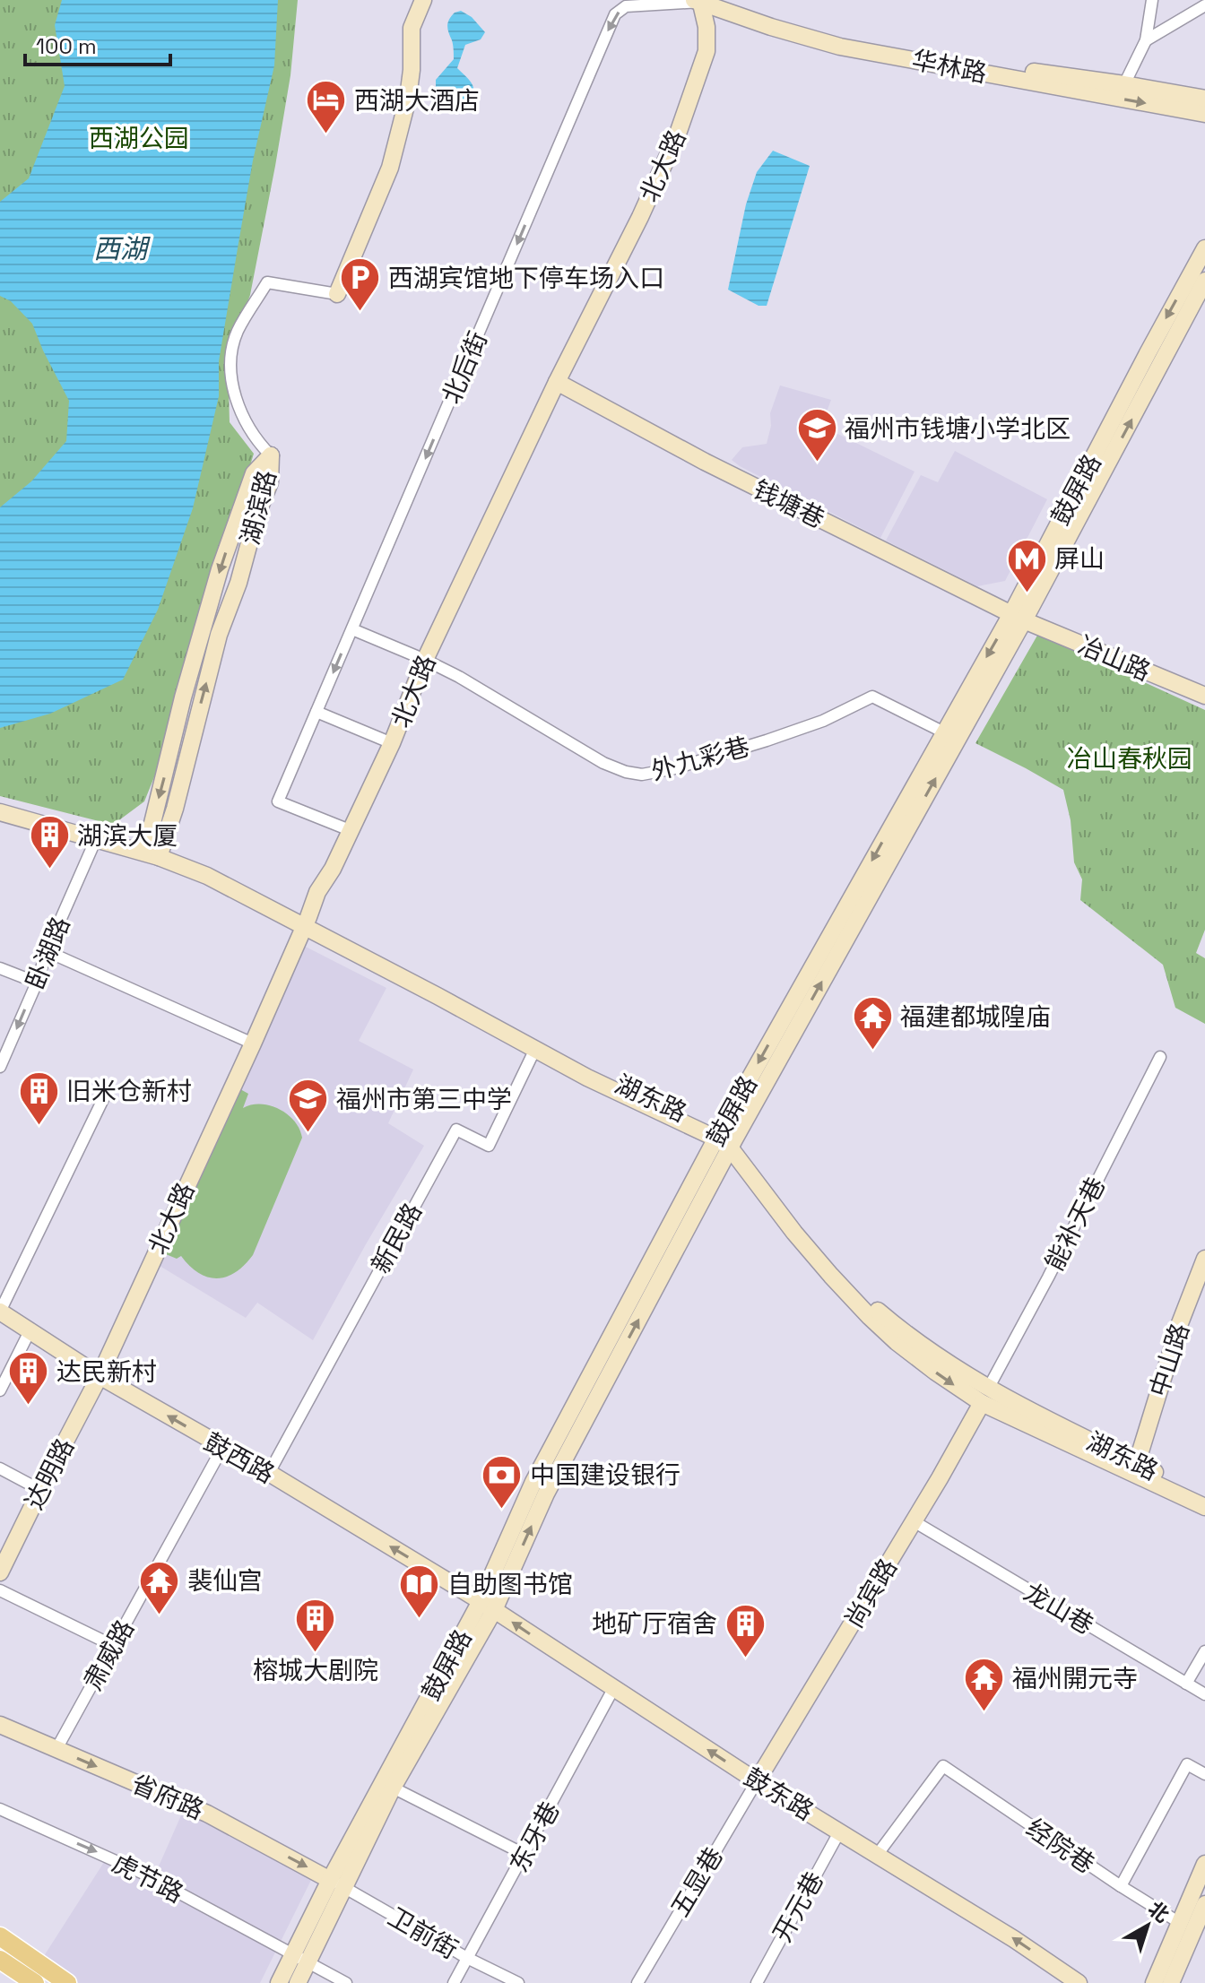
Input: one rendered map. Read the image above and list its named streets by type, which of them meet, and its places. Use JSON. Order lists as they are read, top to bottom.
{
  "streets": {
    "main road": [
      "华林路",
      "北大路",
      "鼓屏路",
      "钱塘巷",
      "湖滨路",
      "冶山路",
      "湖东路",
      "中山路",
      "鼓西路",
      "达明路",
      "尚宾路",
      "鼓东路",
      "省府路"
    ],
    "street": [
      "北后街",
      "外九彩巷",
      "卧湖路",
      "能补天巷",
      "新民路",
      "龙山巷",
      "肃威路",
      "东牙巷",
      "经院巷",
      "虎节路",
      "五显巷",
      "开元巷",
      "卫前街"
    ]
  },
  "crossings": [
    ["华林路", "北大路"],
    ["华林路", "北后街"],
    ["北大路", "北后街"],
    ["北大路", "钱塘巷"],
    ["北大路", "外九彩巷"],
    ["北大路", "湖东路"],
    ["北大路", "鼓西路"],
    ["北大路", "达明路"],
    ["北后街", "外九彩巷"],
    ["鼓屏路", "钱塘巷"],
    ["鼓屏路", "冶山路"],
    ["鼓屏路", "外九彩巷"],
    ["鼓屏路", "湖东路"],
    ["鼓屏路", "鼓西路"],
    ["鼓屏路", "鼓东路"],
    ["鼓屏路", "省府路"],
    ["鼓屏路", "虎节路"],
    ["鼓屏路", "卫前街"],
    ["钱塘巷", "冶山路"],
    ["湖滨路", "湖东路"],
    ["湖东路", "能补天巷"],
    ["湖东路", "新民路"],
    ["湖东路", "中山路"],
    ["湖东路", "尚宾路"],
    ["能补天巷", "尚宾路"],
    ["新民路", "鼓西路"],
    ["鼓西路", "达明路"],
    ["鼓西路", "肃威路"],
    ["鼓西路", "鼓东路"],
    ["尚宾路", "龙山巷"],
    ["尚宾路", "鼓东路"],
    ["尚宾路", "五显巷"],
    ["肃威路", "省府路"],
    ["鼓东路", "东牙巷"],
    ["鼓东路", "经院巷"],
    ["鼓东路", "五显巷"],
    ["鼓东路", "开元巷"],
    ["省府路", "卫前街"],
    ["东牙巷", "卫前街"]
  ],
  "one_way": [
    "北后街",
    "卧湖路",
    "鼓西路",
    "鼓东路",
    "省府路",
    "虎节路"
  ],
  "water": ["西湖"],
  "parks": ["西湖公园", "冶山春秋园"],
  "places": {
    "hotel": ["西湖大酒店"],
    "parking": ["西湖宾馆地下停车场入口"],
    "school or university": ["福州市钱塘小学北区", "福州市第三中学"],
    "metro station": ["屏山"],
    "building": [
      "湖滨大厦",
      "旧米仓新村",
      "达民新村",
      "榕城大剧院",
      "地矿厅宿舍"
    ],
    "temple": ["福建都城隍庙", "裴仙宫", "福州開元寺"],
    "bank": ["中国建设银行"],
    "library": ["自助图书馆"]
  },
  "scale_bar": "100 m",
  "north": "top right"
}
